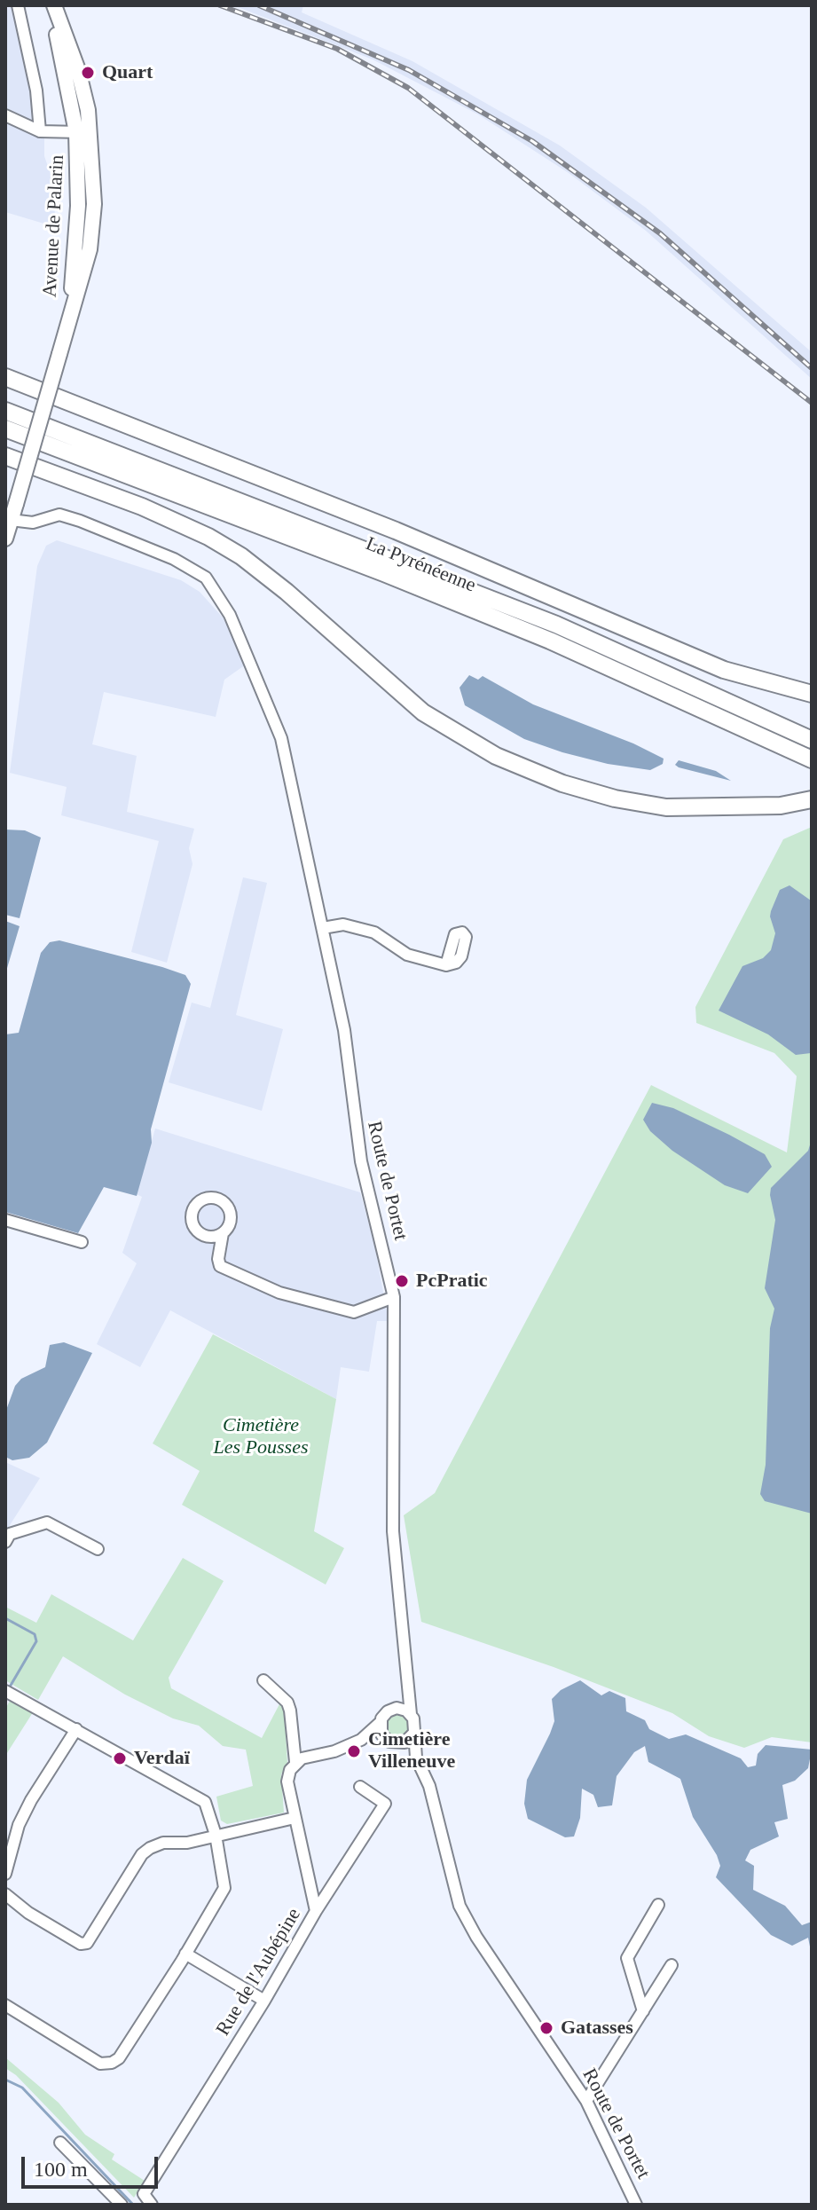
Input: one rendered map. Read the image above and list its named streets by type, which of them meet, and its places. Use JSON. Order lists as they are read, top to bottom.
{
  "streets": {
    "highway": ["La Pyrénéenne"],
    "main road": ["Avenue de Palarin"],
    "street": ["Route de Portet", "Rue de l'Aubépine"]
  },
  "crossings": [
    ["Avenue de Palarin", "Route de Portet"]
  ],
  "parks": ["Cimetière Les Pousses"],
  "places": [
    "Quart",
    "PcPratic",
    "Cimetière Villeneuve",
    "Verdaï",
    "Gatasses"
  ],
  "scale_bar": "100 m"
}
